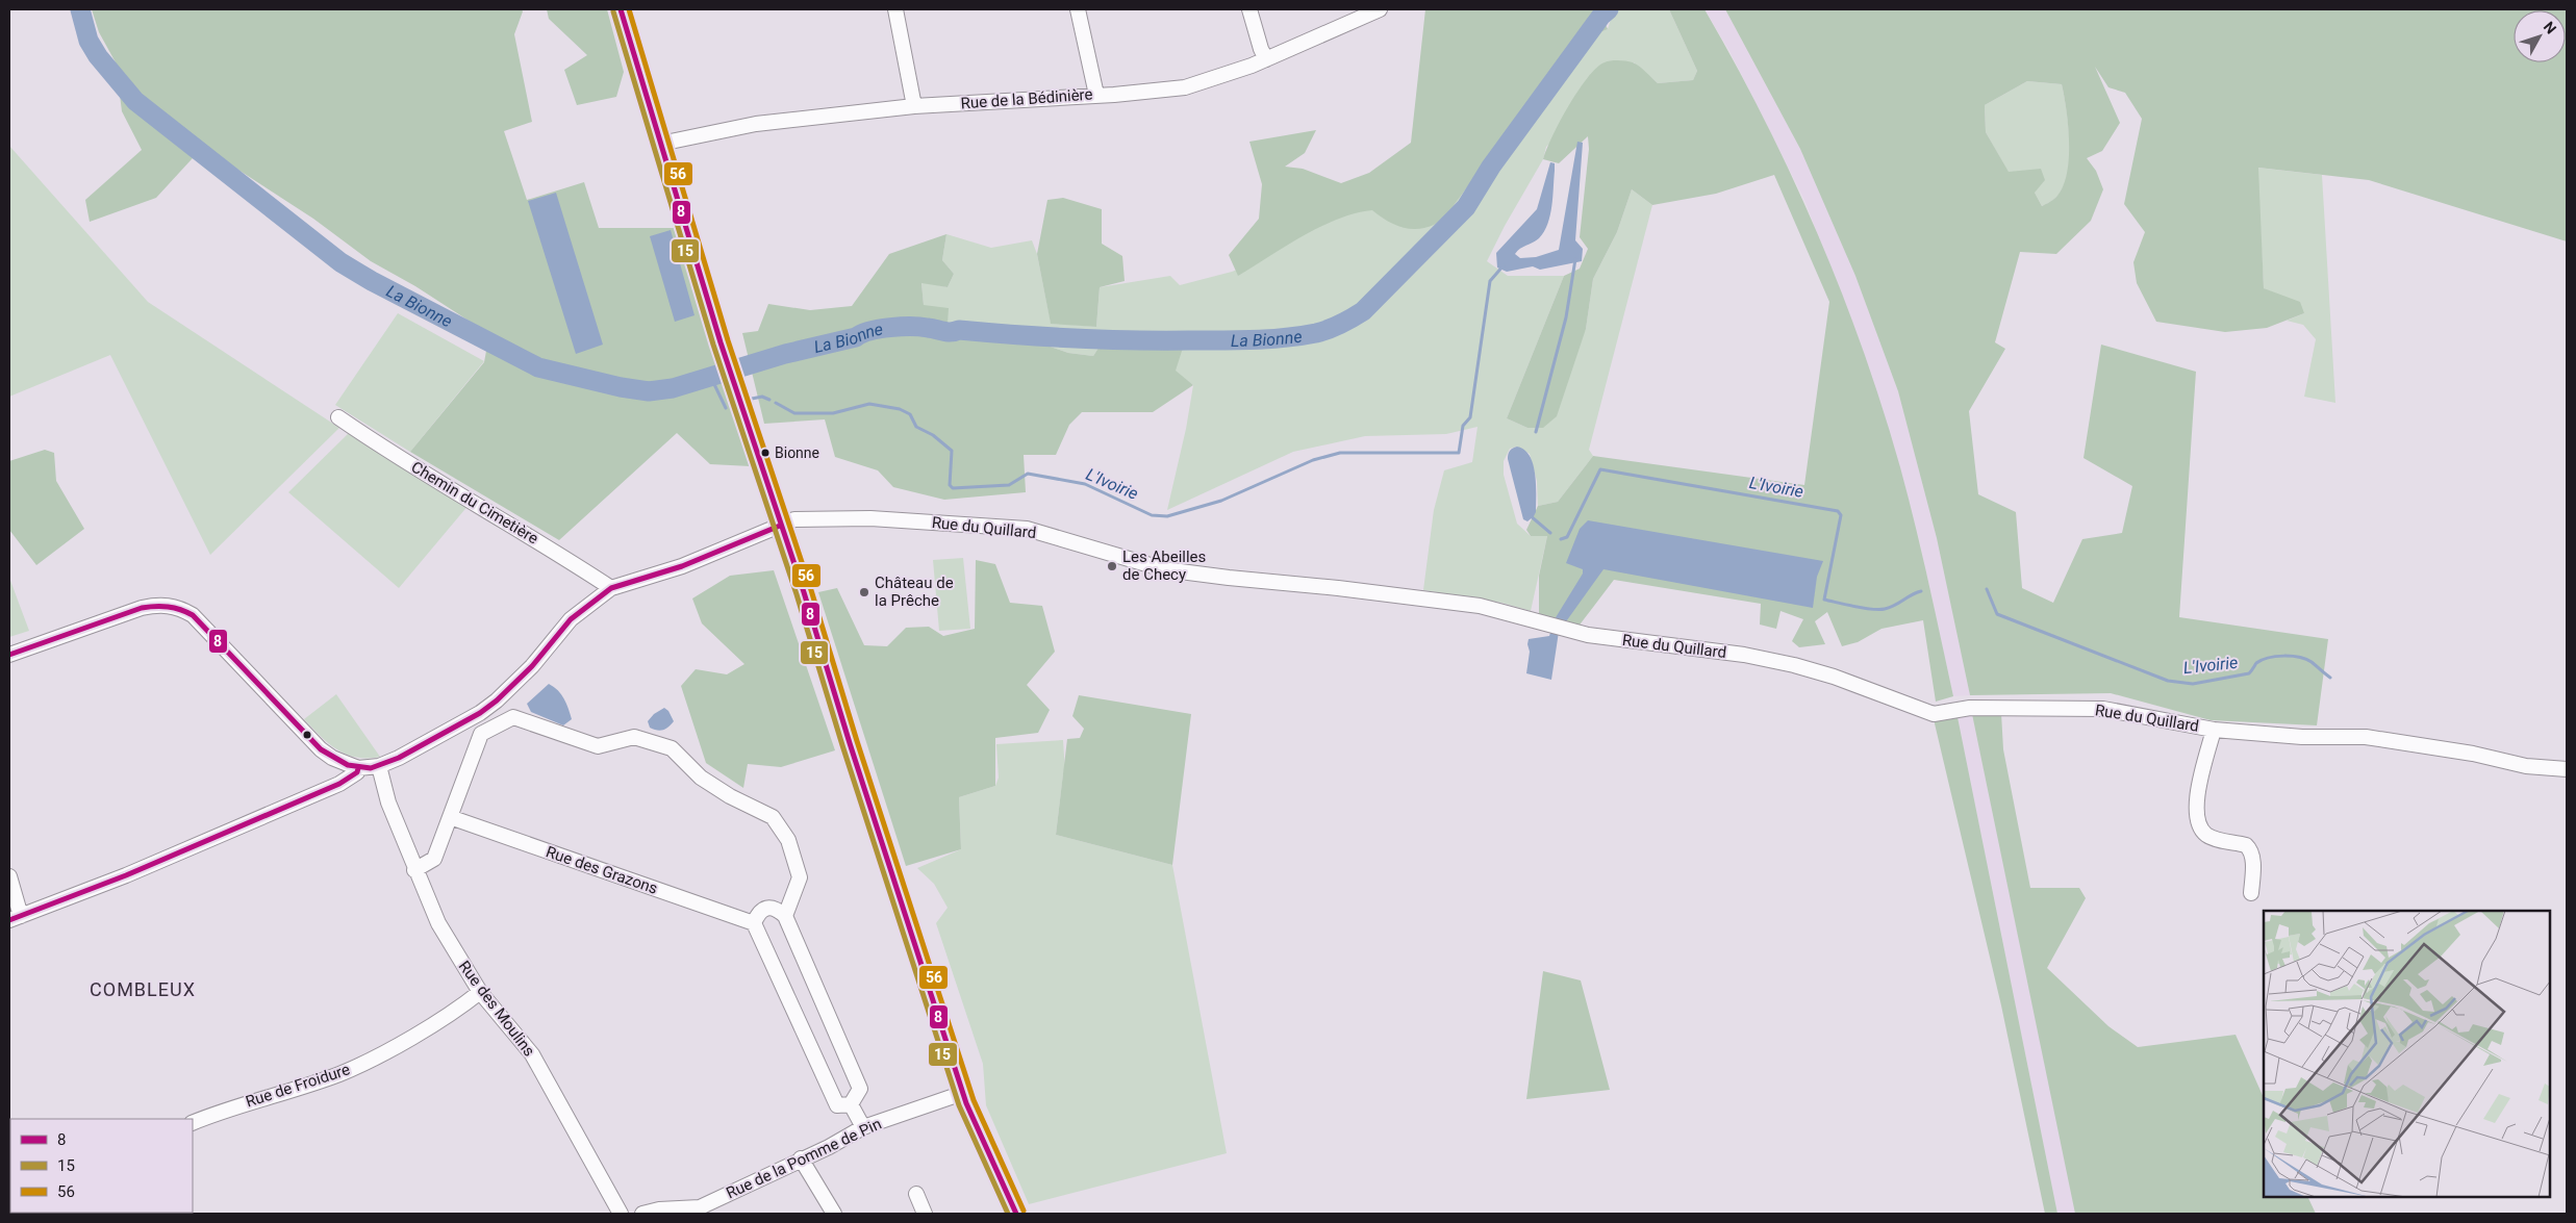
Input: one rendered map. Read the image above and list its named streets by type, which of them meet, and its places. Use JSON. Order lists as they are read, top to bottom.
{
  "streets": {
    "street": [
      "Rue de la Bédinière",
      "Chemin du Cimetière",
      "Rue du Quillard",
      "Rue des Grazons",
      "Rue des Moulins",
      "Rue de Froidure",
      "Rue de la Pomme de Pin"
    ]
  },
  "crossings": [
    ["Chemin du Cimetière", "Rue du Quillard"],
    ["Rue des Moulins", "Rue de Froidure"]
  ],
  "districts": ["COMBLEUX"],
  "water": ["La Bionne", "L'Ivoirie"],
  "places": ["Bionne", "Les Abeilles de Checy", "Château de la Prêche"],
  "lines": ["transit line 8", "transit line 56", "transit line 15"],
  "legend": ["8", "15", "56"],
  "north": "top right"
}
